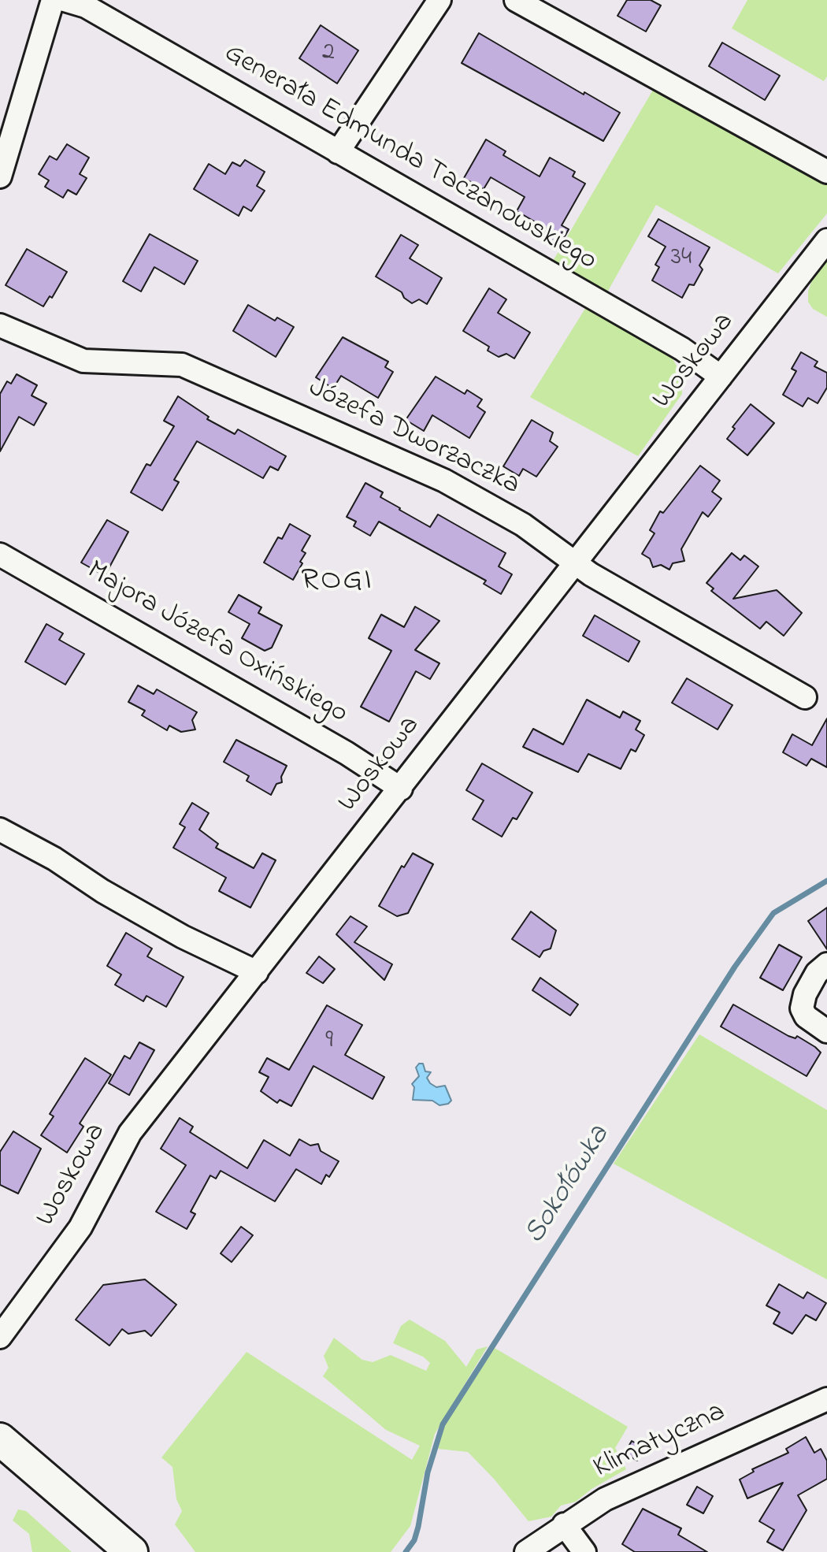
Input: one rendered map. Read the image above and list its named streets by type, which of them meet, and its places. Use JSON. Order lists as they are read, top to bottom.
{
  "streets": {
    "street": [
      "Generała Edmunda Taczanowskiego",
      "Woskowa",
      "Józefa Dworzaczka",
      "Majora Józefa Oxińskiego",
      "Klimatyczna"
    ]
  },
  "crossings": [
    ["Generała Edmunda Taczanowskiego", "Woskowa"],
    ["Woskowa", "Józefa Dworzaczka"],
    ["Woskowa", "Majora Józefa Oxińskiego"]
  ],
  "districts": ["ROGI"],
  "water": ["Sokołówka"],
  "house_numbers": ["2", "34", "9"]
}
